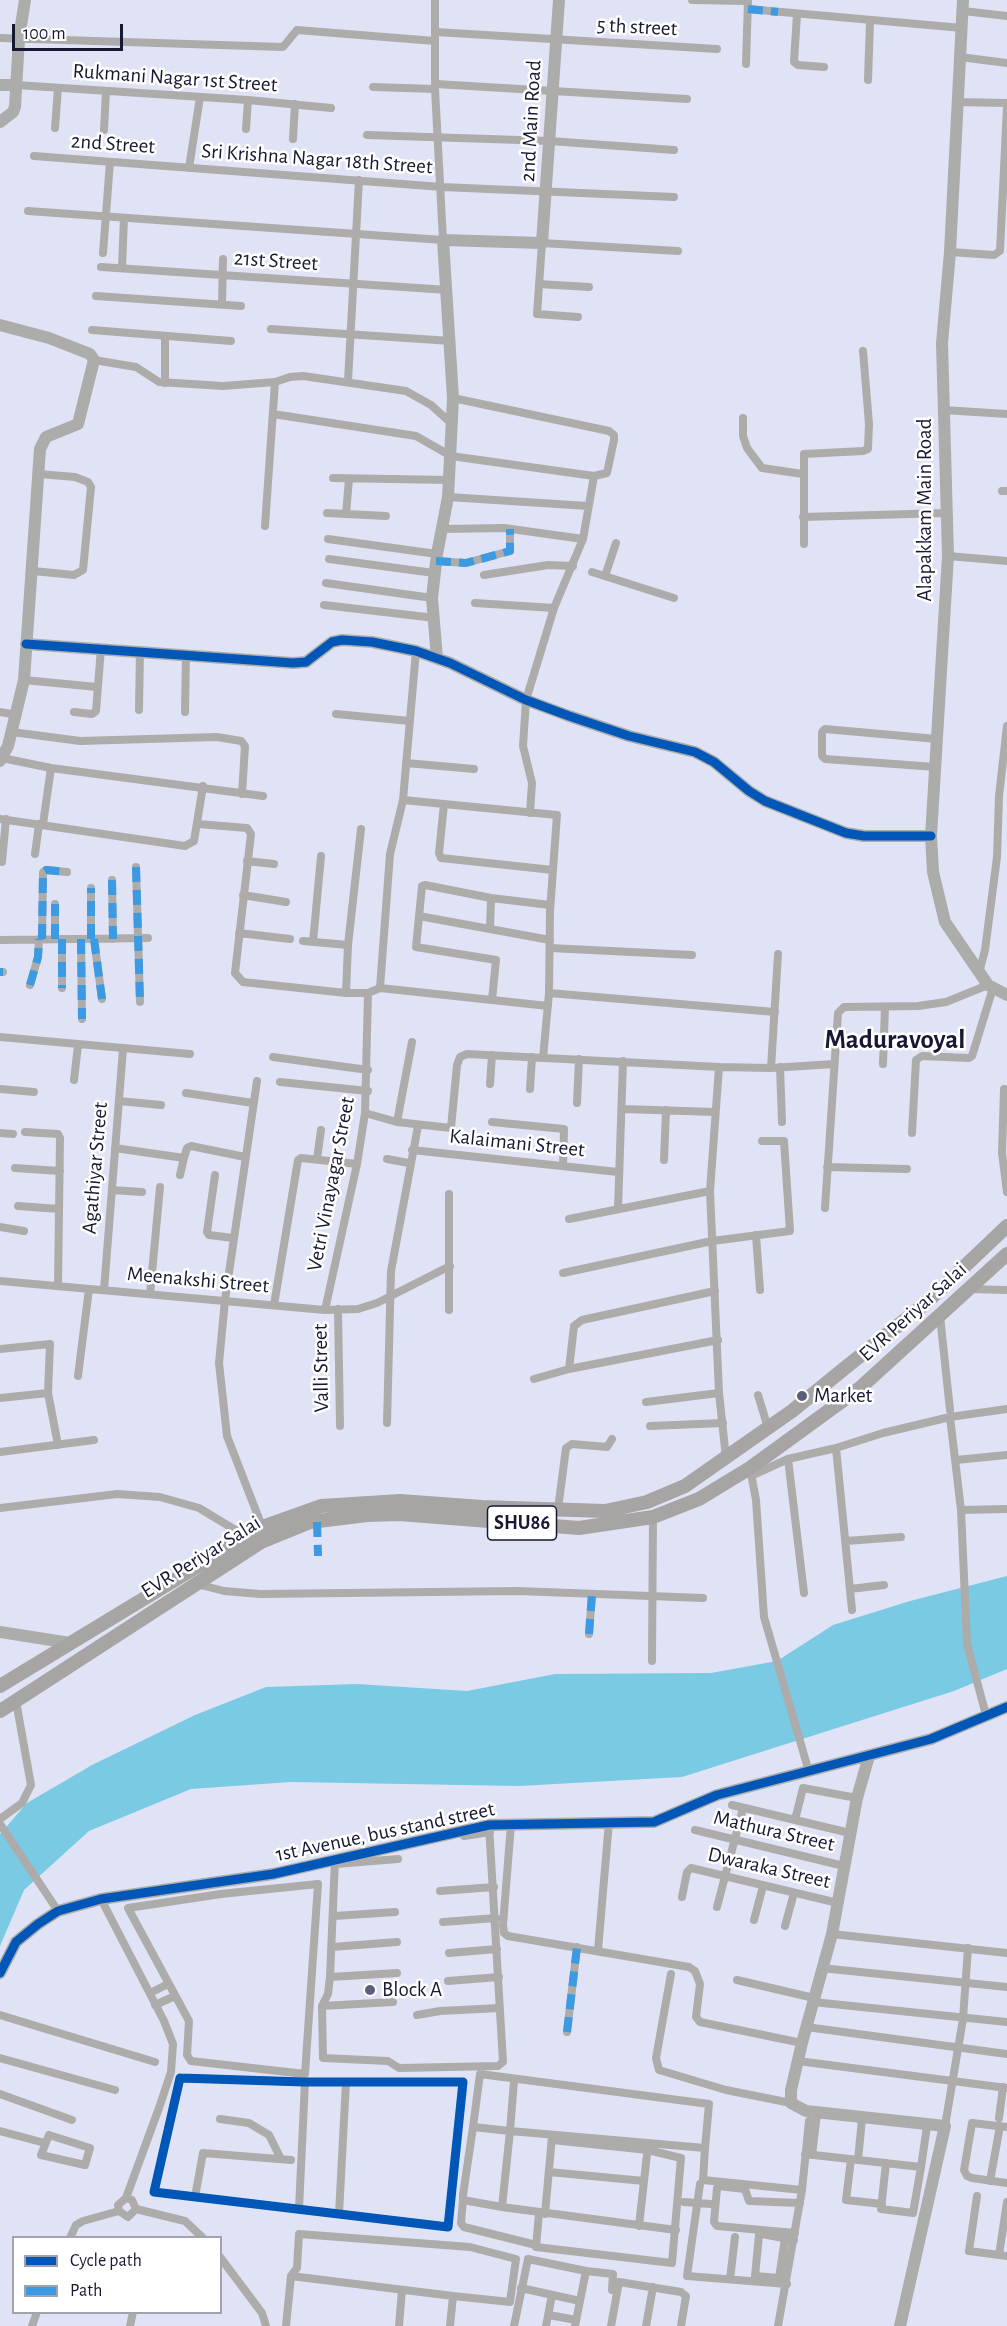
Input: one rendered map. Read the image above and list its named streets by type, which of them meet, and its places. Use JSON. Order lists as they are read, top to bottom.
{
  "streets": {
    "main road": ["EVR Periyar Salai", "SHU86"],
    "street": [
      "5 th street",
      "Rukmani Nagar 1st Street",
      "2nd Main Road",
      "2nd Street",
      "Sri Krishna Nagar 18th Street",
      "21st Street",
      "Alapakkam Main Road",
      "Kalaimani Street",
      "Agathiyar Street",
      "Vetri Vinayagar Street",
      "Meenakshi Street",
      "Valli Street",
      "Mathura Street",
      "1st Avenue, bus stand street",
      "Dwaraka Street"
    ]
  },
  "crossings": [
    ["5 th street", "2nd Main Road"],
    ["2nd Main Road", "Sri Krishna Nagar 18th Street"],
    ["2nd Street", "Sri Krishna Nagar 18th Street"],
    ["Agathiyar Street", "Meenakshi Street"],
    ["Vetri Vinayagar Street", "Meenakshi Street"],
    ["Meenakshi Street", "Valli Street"]
  ],
  "districts": ["Maduravoyal"],
  "places": ["Market", "Block A"],
  "legend": ["Cycle path", "Path"],
  "scale_bar": "100 m"
}
